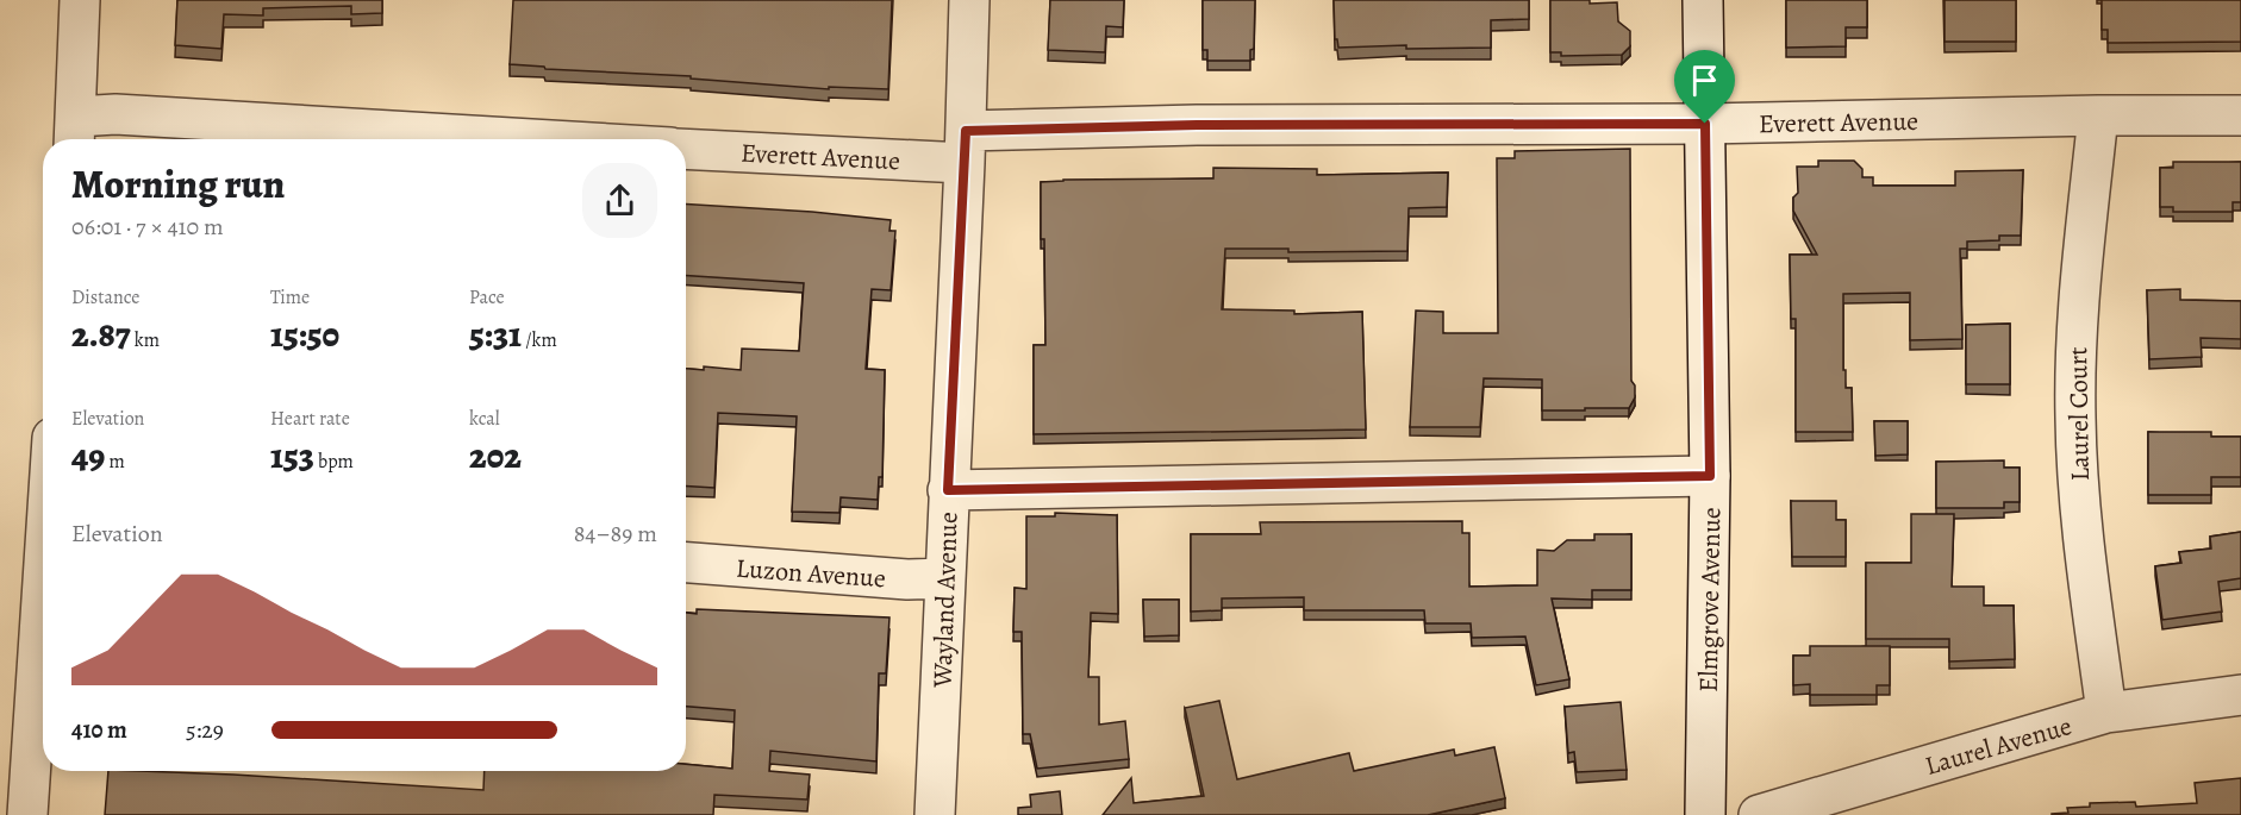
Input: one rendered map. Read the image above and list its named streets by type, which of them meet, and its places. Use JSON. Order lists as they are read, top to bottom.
{
  "streets": {
    "street": [
      "Everett Avenue",
      "Laurel Court",
      "Luzon Avenue",
      "Wayland Avenue",
      "Elmgrove Avenue",
      "Laurel Avenue"
    ]
  },
  "crossings": [
    ["Everett Avenue", "Laurel Court"],
    ["Everett Avenue", "Wayland Avenue"],
    ["Everett Avenue", "Elmgrove Avenue"],
    ["Laurel Court", "Laurel Avenue"],
    ["Luzon Avenue", "Wayland Avenue"]
  ],
  "page": {
    "heading": ["Morning run", "06:01 · 7 × 410 m"],
    "stats": [
      ["Distance", "2.87 km"],
      ["Time", "15:50"],
      ["Pace", "5:31 /km"],
      ["Elevation", "49 m"],
      ["Heart rate", "153 bpm"],
      ["kcal", "202"]
    ],
    "chart": ["Elevation", "84–89 m"],
    "list": [
      {
        "name": "410 m",
        "note": "5:29"
      }
    ]
  }
}
